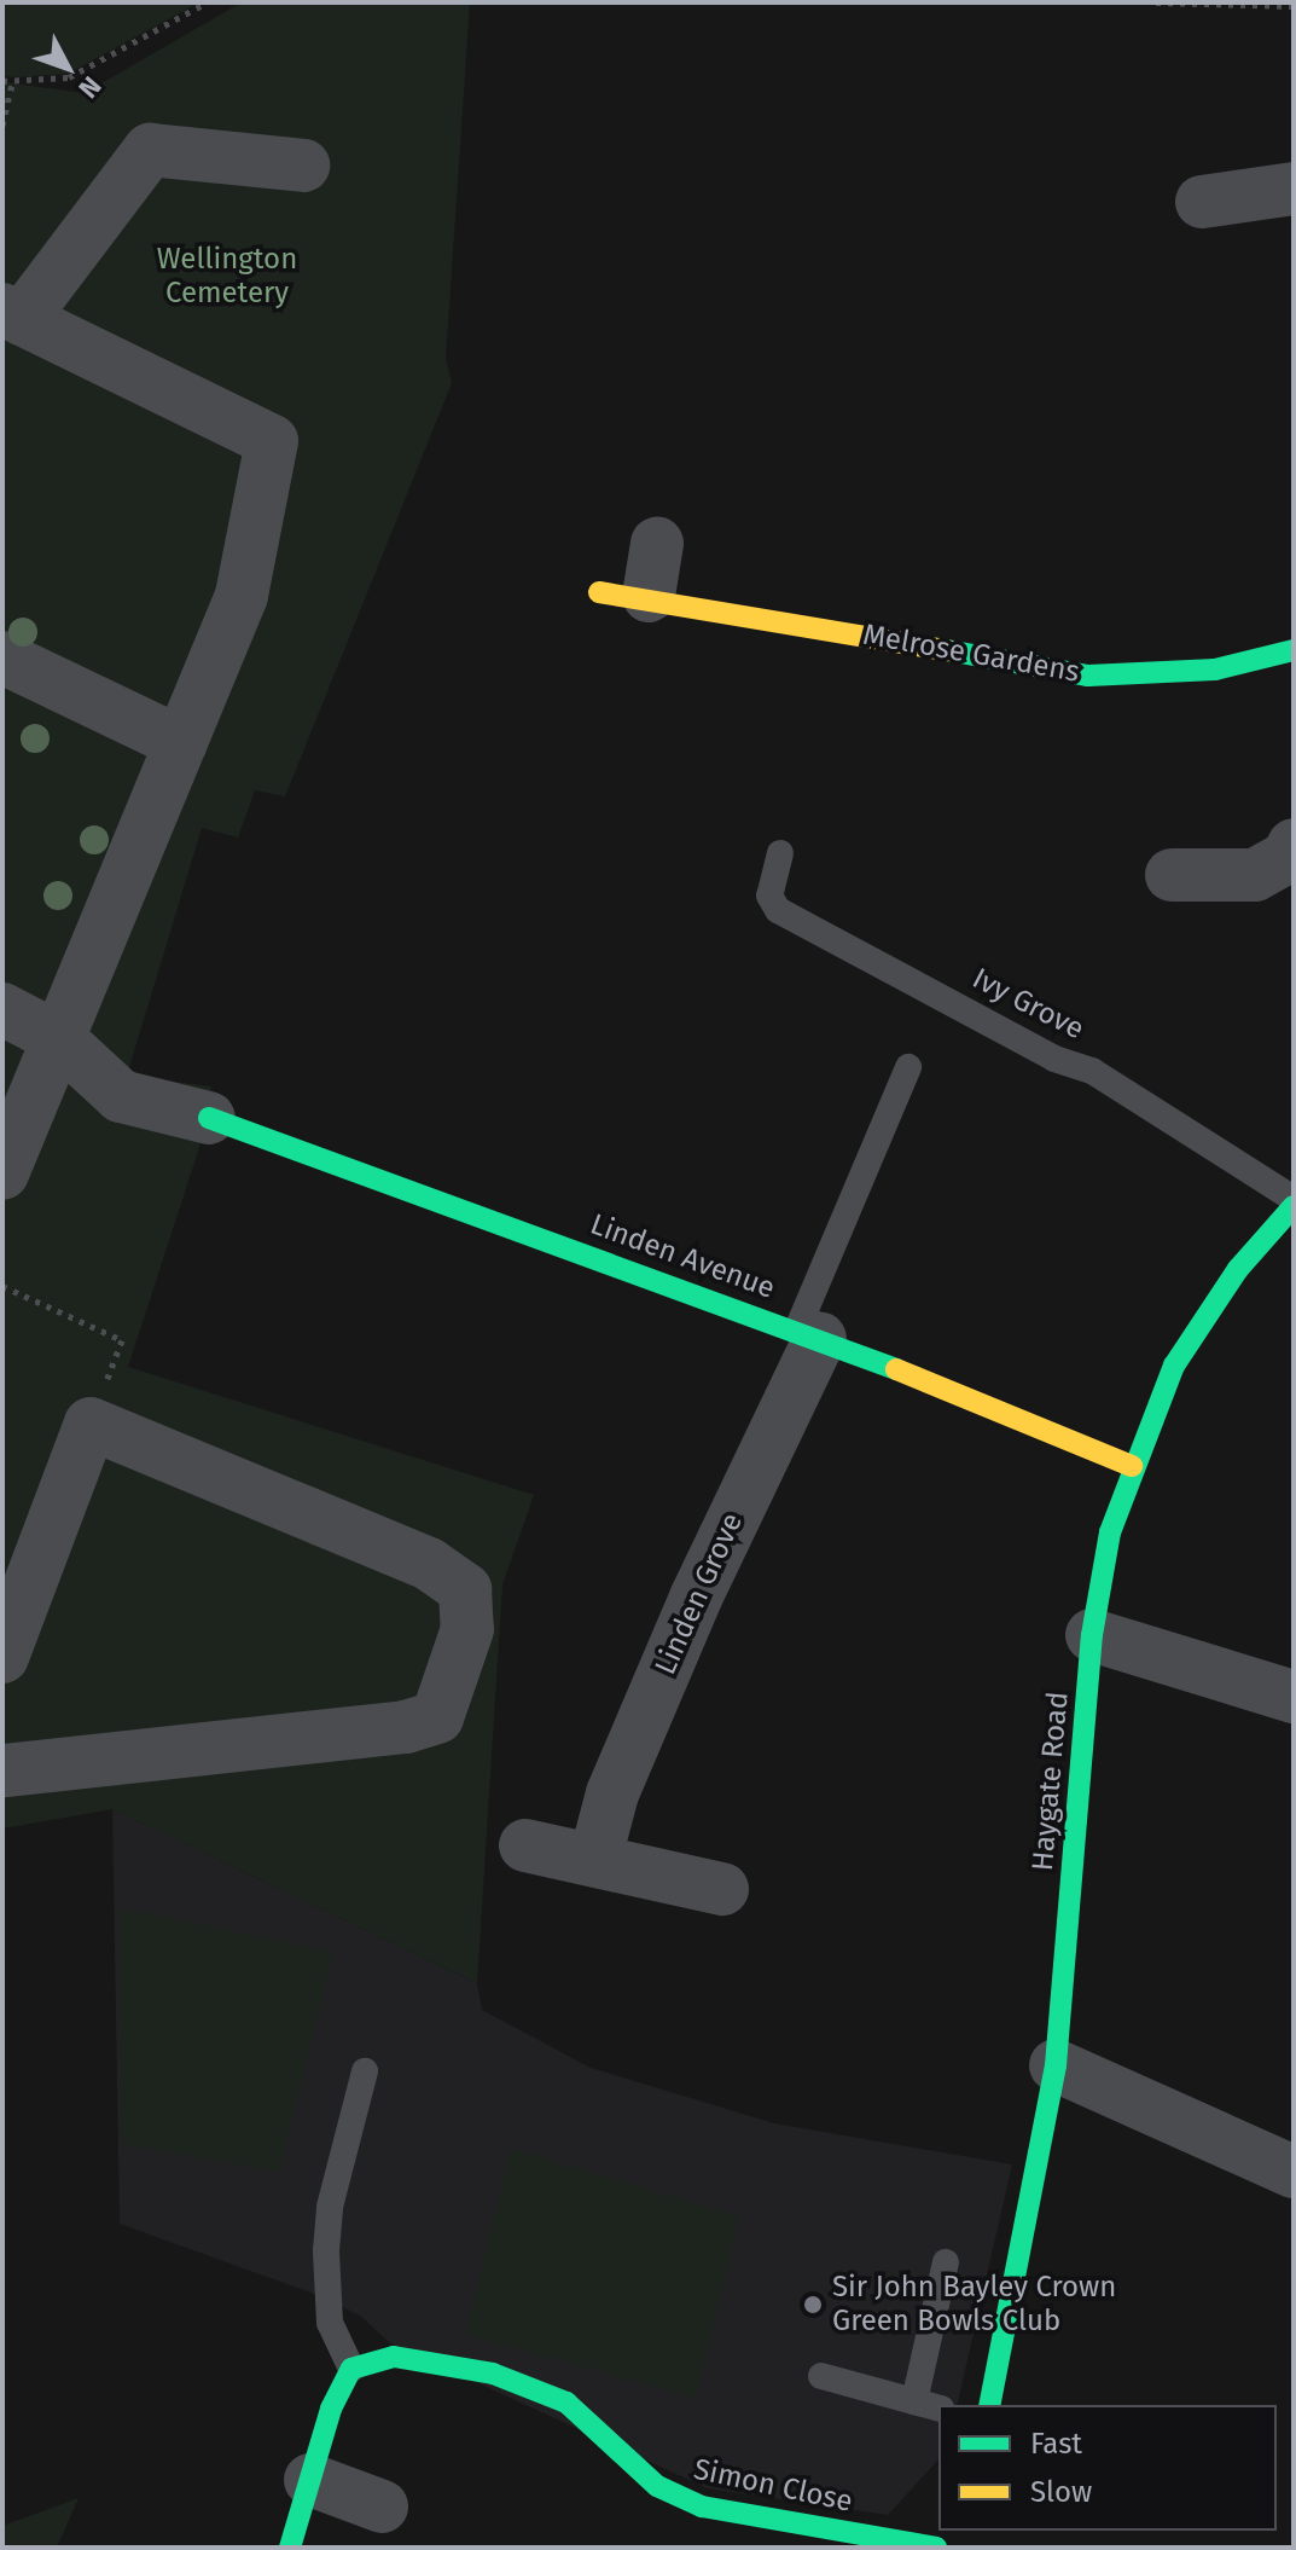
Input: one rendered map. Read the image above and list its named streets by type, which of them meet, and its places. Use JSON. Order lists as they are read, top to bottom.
{
  "streets": {
    "street": [
      "Melrose Gardens",
      "Linden Avenue",
      "Linden Grove",
      "Haygate Road",
      "Simon Close"
    ],
    "lane": ["Ivy Grove"]
  },
  "crossings": [
    ["Ivy Grove", "Haygate Road"],
    ["Linden Avenue", "Linden Grove"],
    ["Linden Avenue", "Haygate Road"]
  ],
  "parks": ["Wellington Cemetery"],
  "places": ["Sir John Bayley Crown Green Bowls Club"],
  "legend": ["Fast", "Slow"],
  "north": "bottom right"
}
